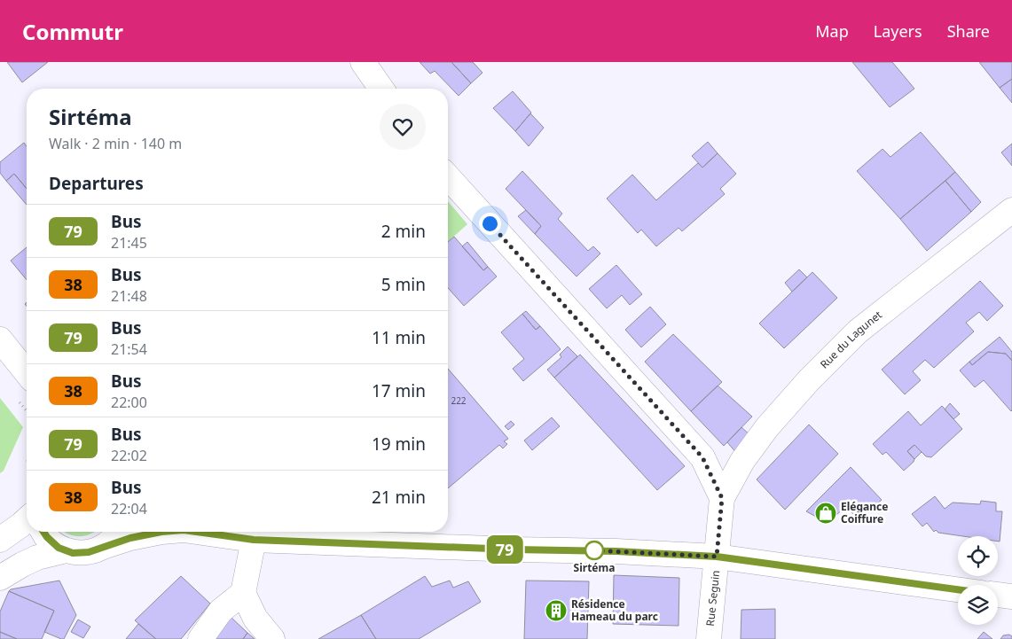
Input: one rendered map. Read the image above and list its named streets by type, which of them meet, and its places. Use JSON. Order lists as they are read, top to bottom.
{
  "streets": {
    "street": ["Rue du Lagunet", "Rue Seguin"]
  },
  "crossings": [
    ["Rue du Lagunet", "Rue Seguin"]
  ],
  "places": {
    "shop": ["Elégance Coiffure"],
    "other": ["Sirtéma"],
    "building": ["Résidence Hameau du parc"]
  },
  "lines": ["bus line 79"],
  "house_numbers": ["222"],
  "page": {
    "header": "Commutr",
    "nav": ["Map", "Layers", "Share"],
    "on_map": "79",
    "heading": [
      ["Sirtéma", "Walk · 2 min · 140 m"],
      "Departures"
    ],
    "list": [
      {
        "mark": "79",
        "name": "Bus",
        "note": "21:45",
        "value": "2 min"
      },
      {
        "mark": "38",
        "name": "Bus",
        "note": "21:48",
        "value": "5 min"
      },
      {
        "mark": "79",
        "name": "Bus",
        "note": "21:54",
        "value": "11 min"
      },
      {
        "mark": "38",
        "name": "Bus",
        "note": "22:00",
        "value": "17 min"
      },
      {
        "mark": "79",
        "name": "Bus",
        "note": "22:02",
        "value": "19 min"
      },
      {
        "mark": "38",
        "name": "Bus",
        "note": "22:04",
        "value": "21 min"
      }
    ]
  }
}
